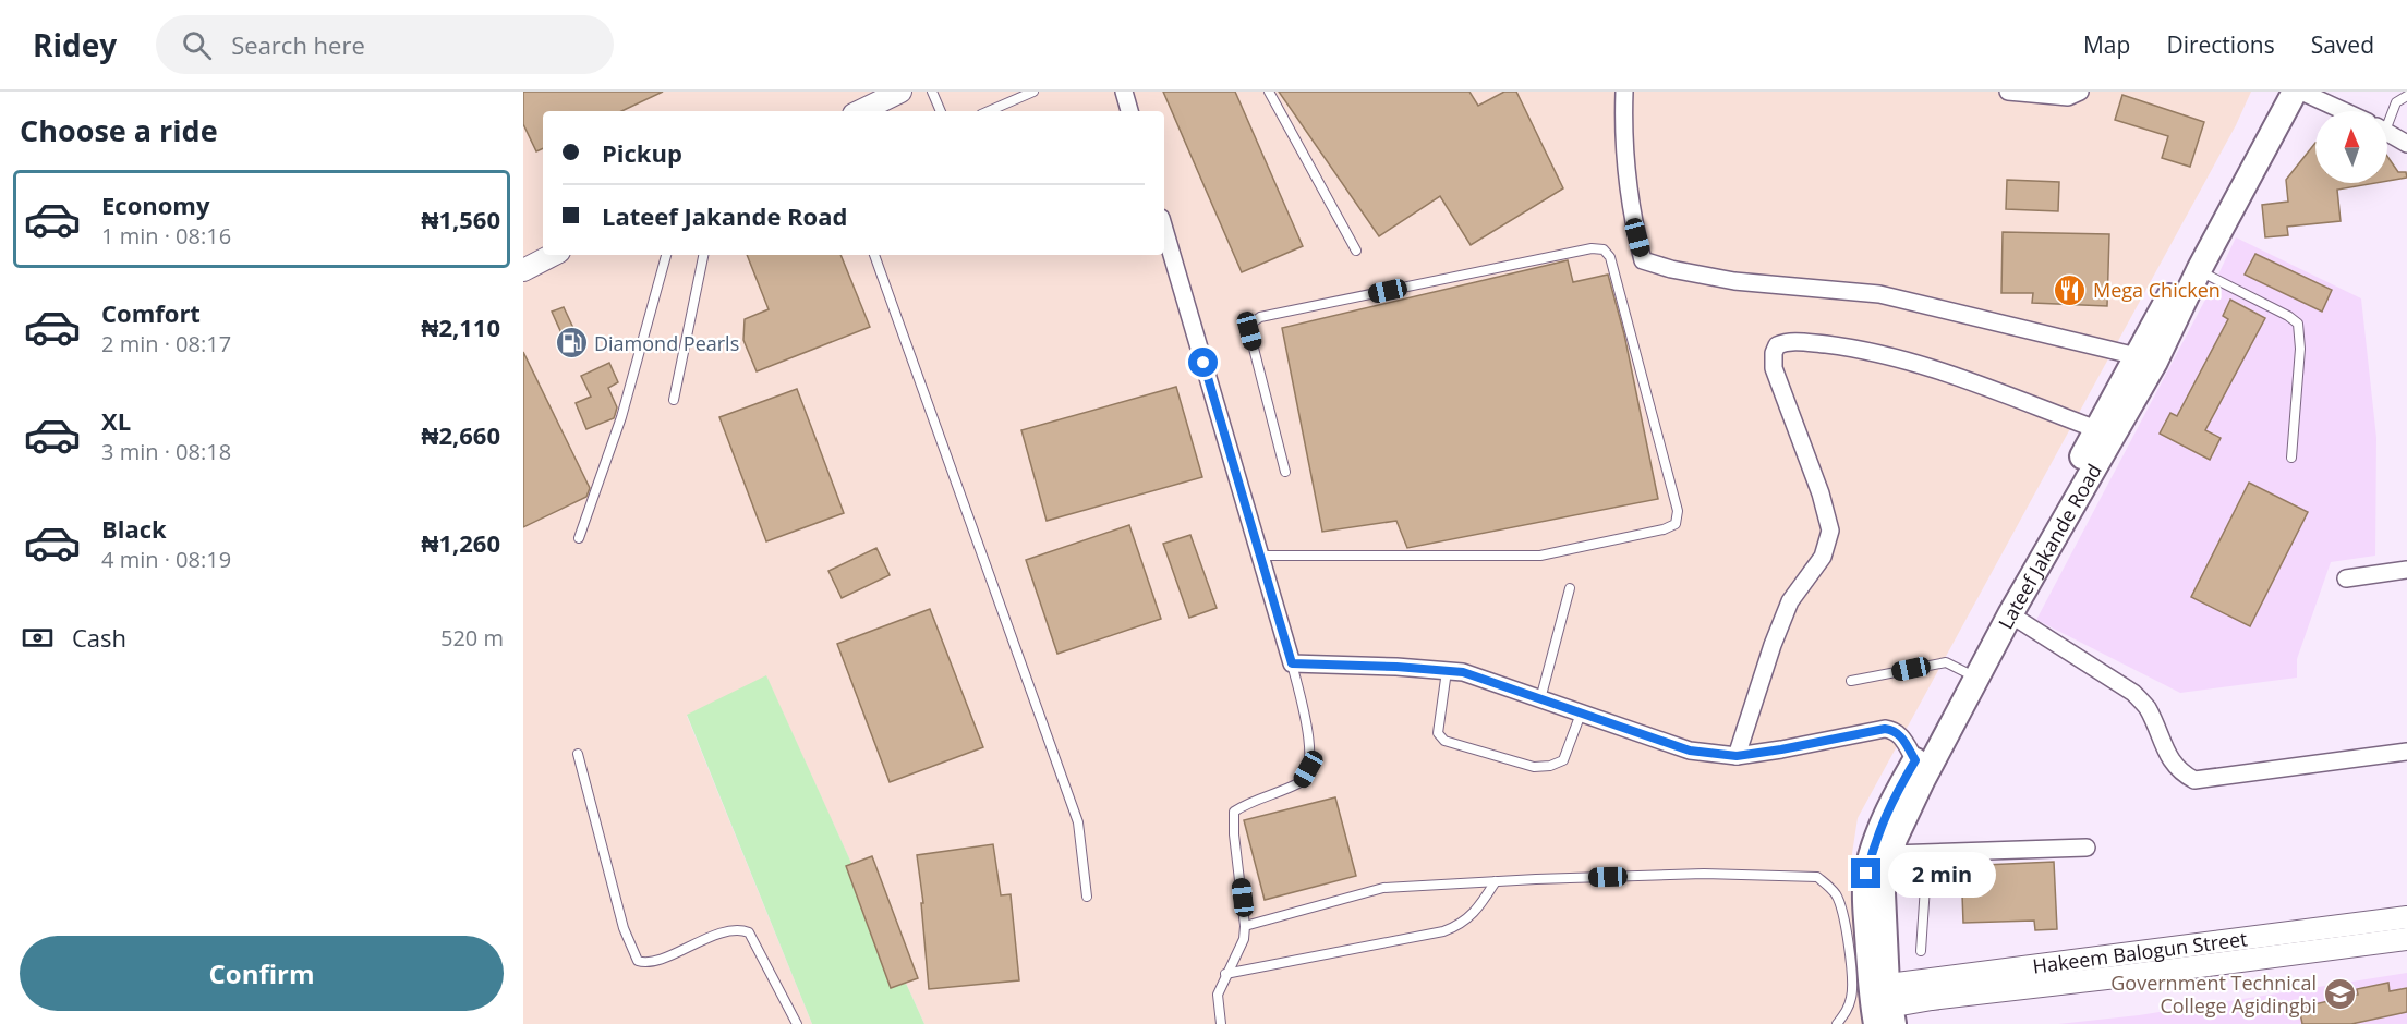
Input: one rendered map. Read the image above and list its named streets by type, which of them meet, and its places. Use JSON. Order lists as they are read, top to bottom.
{
  "streets": {
    "main road": ["Lateef Jakande Road"],
    "street": ["Hakeem Balogun Street"]
  },
  "crossings": [
    ["Lateef Jakande Road", "Hakeem Balogun Street"]
  ],
  "places": {
    "restaurant": ["Mega Chicken"],
    "fuel station": ["Diamond Pearls"],
    "school or university": ["Government Technical College Agidingbi"]
  },
  "north": "top",
  "page": {
    "header": "Ridey",
    "search": "Search here",
    "nav": ["Map", "Directions", "Saved"],
    "heading": "Choose a ride",
    "banner": ["Pickup", "Lateef Jakande Road"],
    "list": [
      {
        "name": "Economy",
        "note": "1 min · 08:16",
        "value": "₦1,560"
      },
      {
        "name": "Comfort",
        "note": "2 min · 08:17",
        "value": "₦2,110"
      },
      {
        "name": "XL",
        "note": "3 min · 08:18",
        "value": "₦2,660"
      },
      {
        "name": "Black",
        "note": "4 min · 08:19",
        "value": "₦1,260"
      }
    ],
    "pay": ["Cash", "520 m"],
    "bubble": "2 min",
    "buttons": "Confirm"
  }
}
